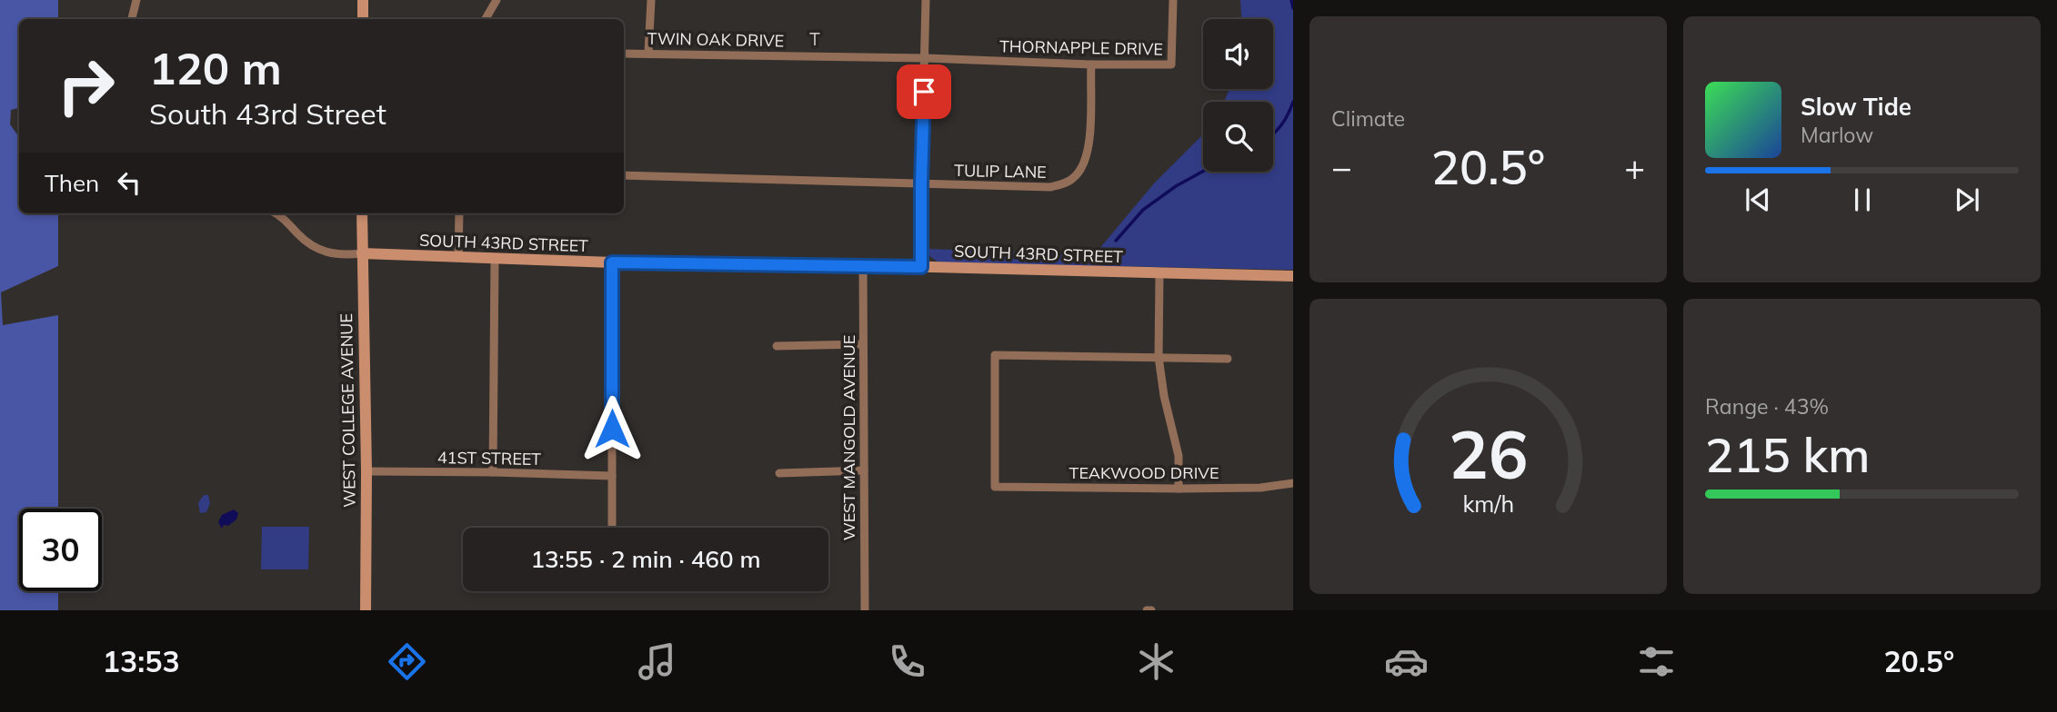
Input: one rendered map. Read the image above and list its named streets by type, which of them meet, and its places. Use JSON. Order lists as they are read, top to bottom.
{
  "streets": {
    "street": [
      "TWIN OAK DRIVE",
      "THORNAPPLE DRIVE",
      "TULIP LANE",
      "SOUTH 43RD STREET",
      "WEST COLLEGE AVENUE",
      "WEST MANGOLD AVENUE",
      "41ST STREET",
      "TEAKWOOD DRIVE"
    ]
  },
  "crossings": [
    ["TWIN OAK DRIVE", "THORNAPPLE DRIVE"],
    ["THORNAPPLE DRIVE", "TULIP LANE"],
    ["SOUTH 43RD STREET", "WEST COLLEGE AVENUE"],
    ["SOUTH 43RD STREET", "WEST MANGOLD AVENUE"],
    ["WEST COLLEGE AVENUE", "41ST STREET"]
  ],
  "districts": ["T"],
  "page": {
    "tile": [
      "Climate",
      ["Range · 43%", "215 km"]
    ],
    "turn": ["120 m", "South 43rd Street"],
    "song": ["Slow Tide", "Marlow"],
    "heat": ["−", "20.5°", "+"],
    "then": "Then",
    "limit": "30",
    "trip": "13:55 · 2 min · 460 m",
    "tabs": ["13:53", "20.5°"],
    "gauge": ["26", "km/h"]
  }
}
